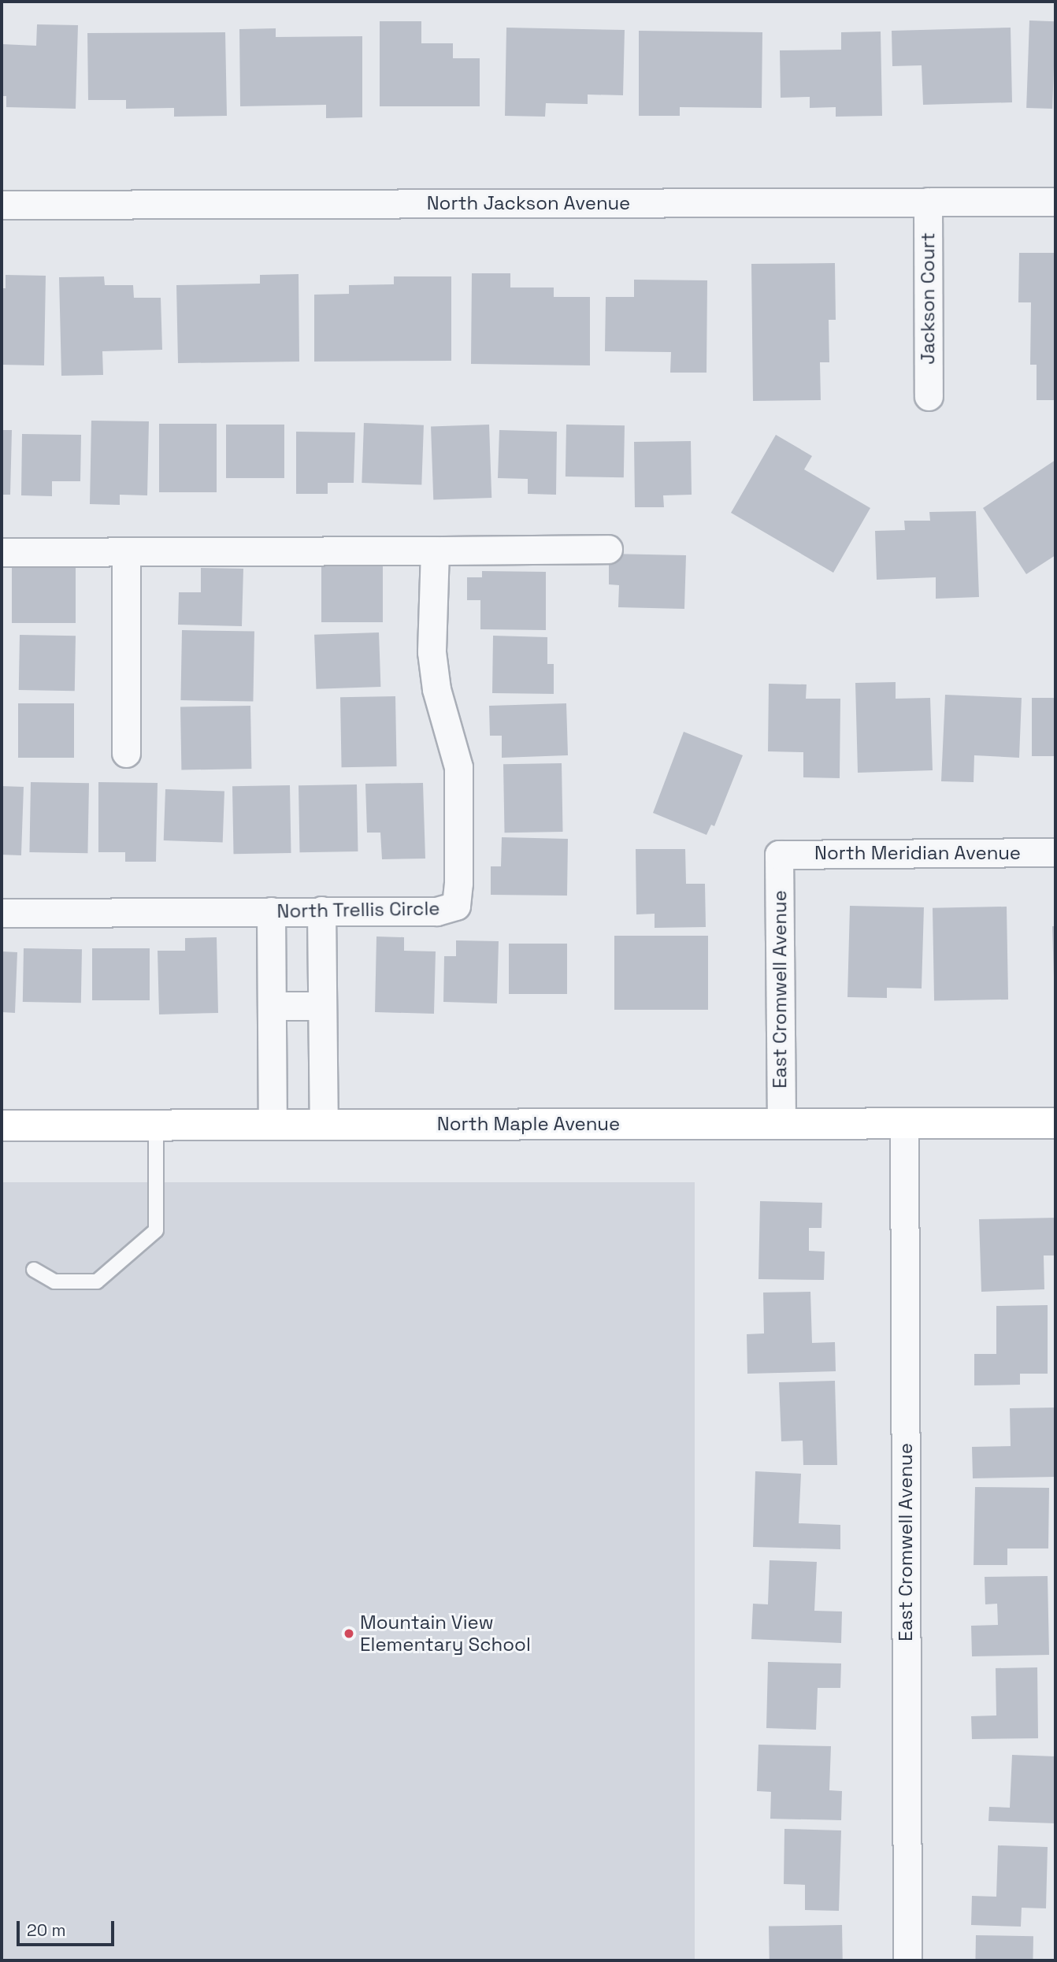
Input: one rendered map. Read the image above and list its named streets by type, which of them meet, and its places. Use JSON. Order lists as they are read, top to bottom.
{
  "streets": {
    "street": [
      "North Jackson Avenue",
      "Jackson Court",
      "North Meridian Avenue",
      "North Trellis Circle",
      "East Cromwell Avenue",
      "North Maple Avenue"
    ]
  },
  "crossings": [
    ["North Jackson Avenue", "Jackson Court"],
    ["North Meridian Avenue", "East Cromwell Avenue"],
    ["East Cromwell Avenue", "North Maple Avenue"]
  ],
  "places": ["Mountain View Elementary School"],
  "scale_bar": "20 m"
}
